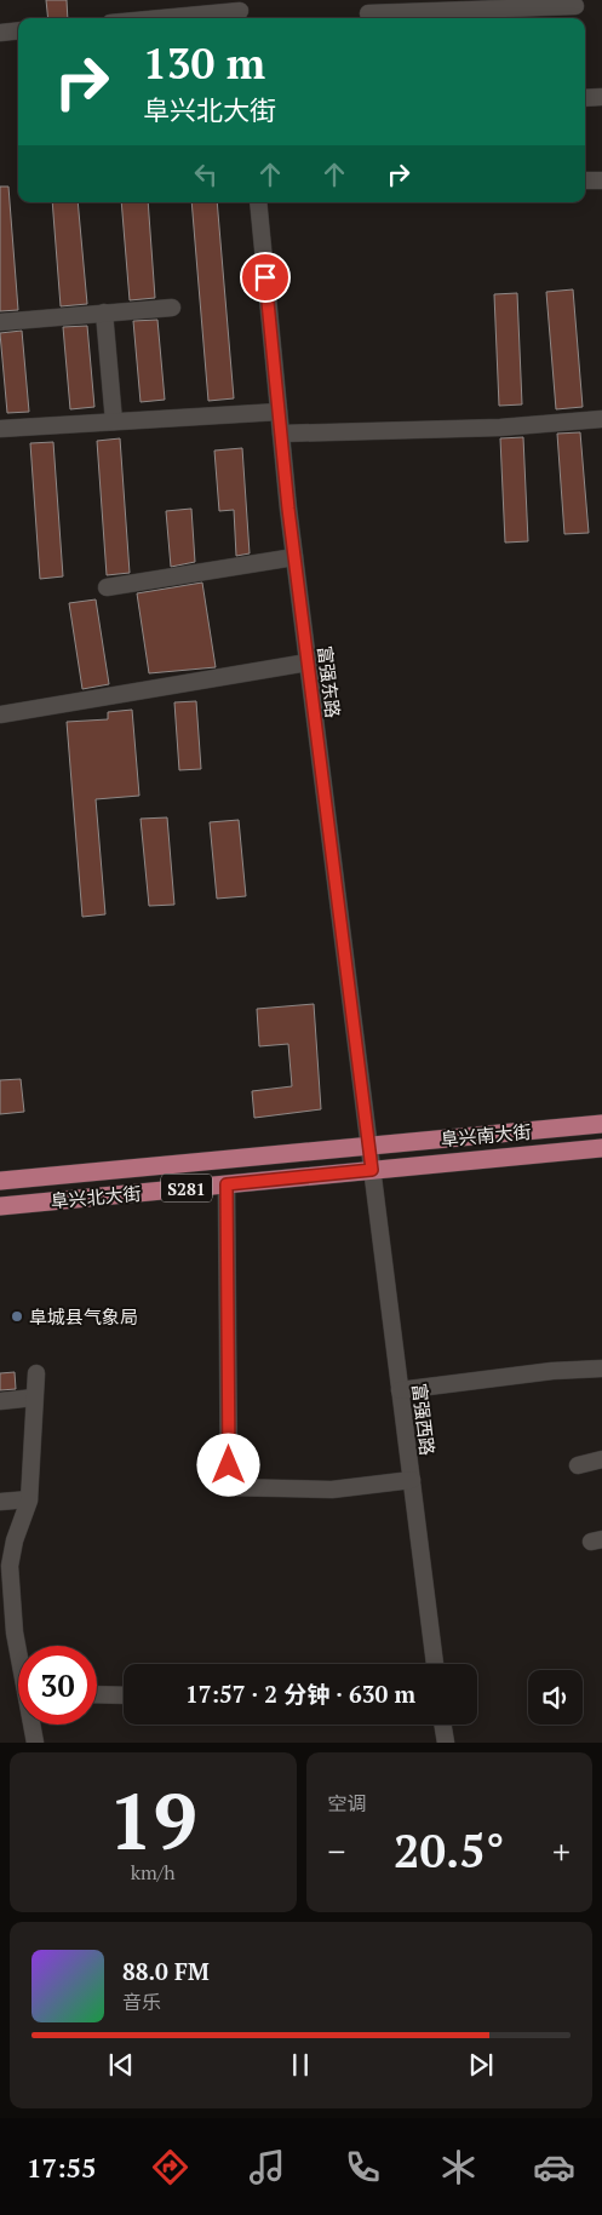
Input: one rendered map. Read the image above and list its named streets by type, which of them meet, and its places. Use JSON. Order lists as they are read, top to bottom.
{
  "streets": {
    "main road": ["阜兴南大街", "S281", "阜兴北大街"],
    "street": ["富强东路", "富强西路"]
  },
  "crossings": [
    ["富强东路", "阜兴南大街"],
    ["富强东路", "阜兴北大街"],
    ["富强东路", "富强西路"],
    ["阜兴南大街", "阜兴北大街"],
    ["阜兴南大街", "富强西路"],
    ["阜兴北大街", "富强西路"]
  ],
  "places": ["阜城县气象局"],
  "page": {
    "turn": ["130 m", "阜兴北大街"],
    "limit": "30",
    "trip": "17:57 · 2 分钟 · 630 m",
    "tile": [
      ["19", "km/h"],
      "空调"
    ],
    "heat": ["−", "20.5°", "+"],
    "song": ["88.0 FM", "音乐"],
    "tabs": "17:55"
  }
}
